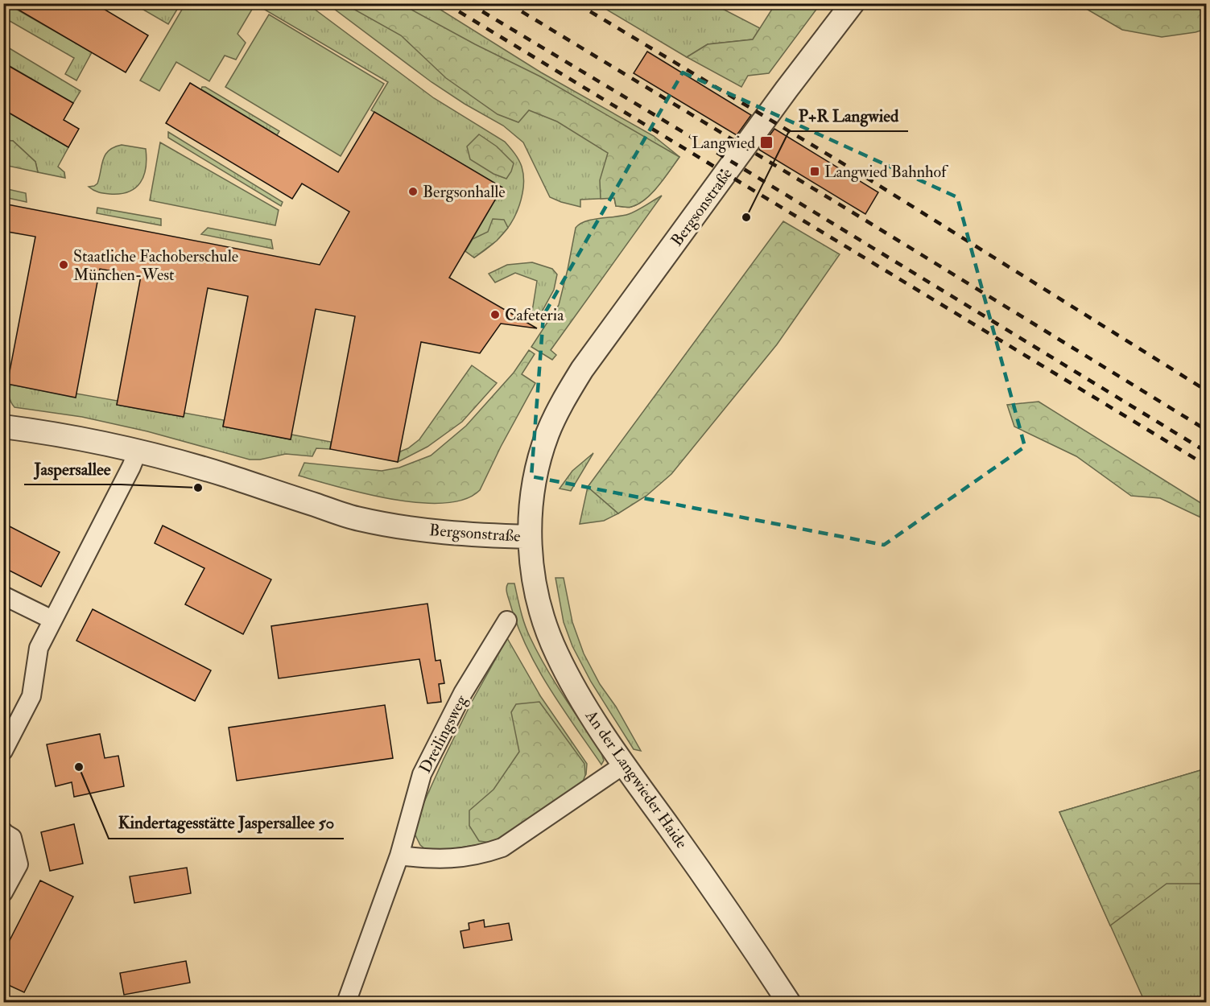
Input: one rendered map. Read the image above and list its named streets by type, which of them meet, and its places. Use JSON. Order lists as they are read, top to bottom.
{
  "streets": {
    "street": ["Bergsonstraße", "Dreilingsweg", "An der Langwieder Haide"]
  },
  "crossings": [
    ["Bergsonstraße", "An der Langwieder Haide"]
  ],
  "places": {
    "transit": ["Langwied", "Langwied Bahnhof"],
    "other": [
      "Bergsonhalle",
      "P+R Langwied",
      "Staatliche Fachoberschule München-West",
      "Cafeteria",
      "Jaspersallee",
      "Kindertagesstätte Jaspersallee 50"
    ]
  }
}
